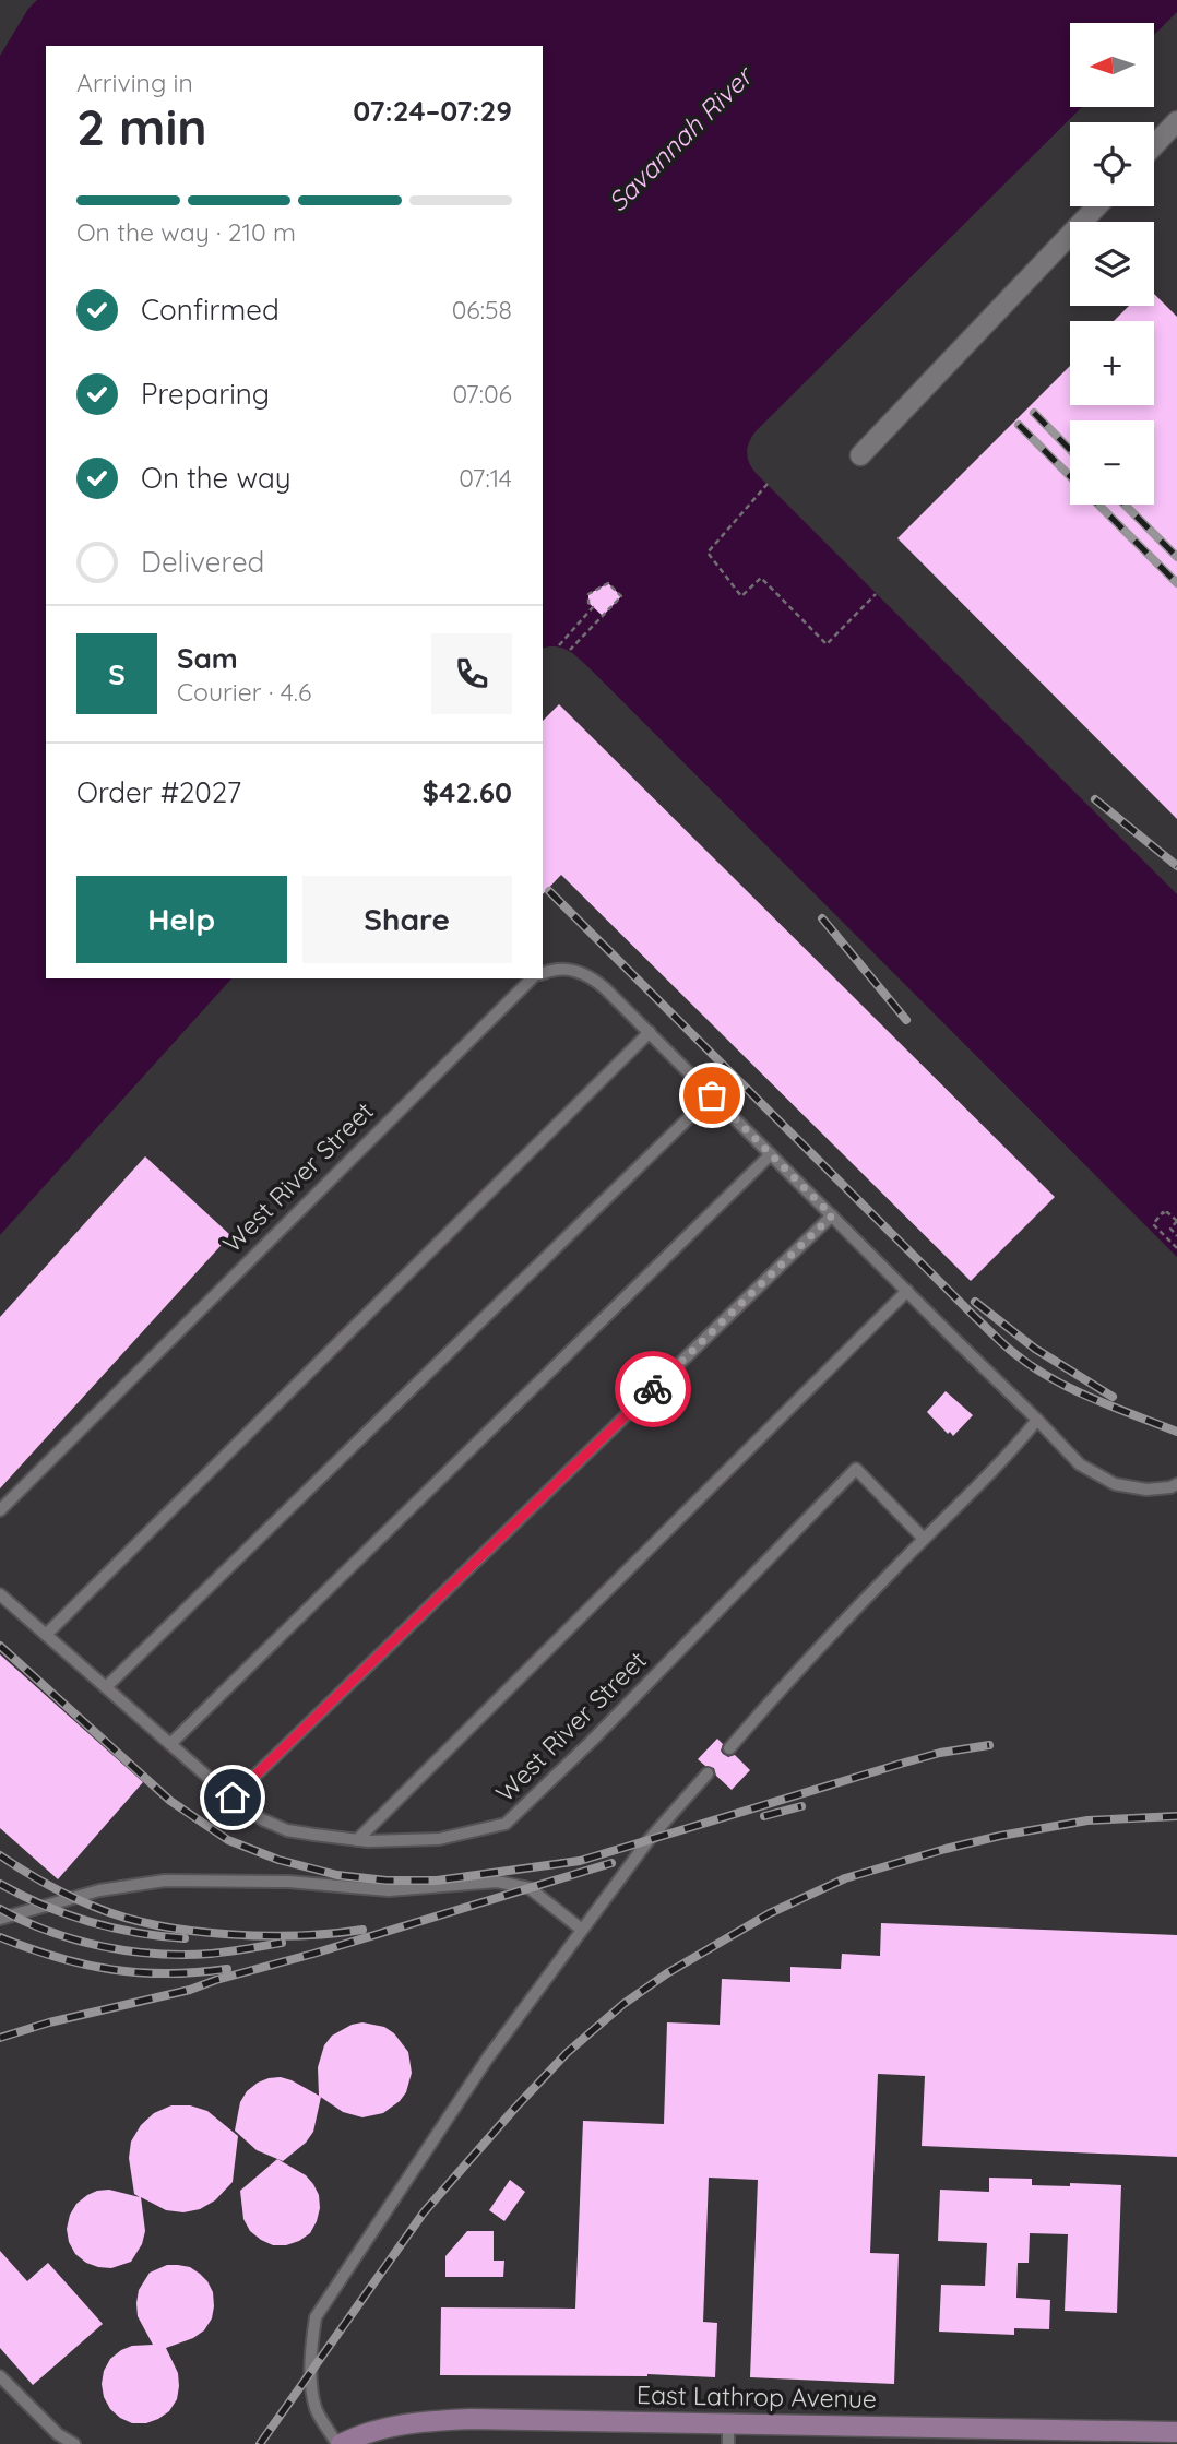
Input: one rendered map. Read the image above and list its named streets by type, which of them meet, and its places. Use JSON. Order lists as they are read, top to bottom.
{
  "streets": {
    "street": ["East Lathrop Avenue"],
    "lane": ["West River Street"]
  },
  "water": ["Savannah River"],
  "north": "left",
  "page": {
    "map_buttons": ["+", "−"],
    "heading": ["2 min", "Arriving in", "07:24–07:29"],
    "panel": [
      "Sam",
      "Courier · 4.6",
      "Order #2027",
      "$42.60"
    ],
    "bar": "On the way · 210 m",
    "list": [
      ["Confirmed", "06:58"],
      ["Preparing", "07:06"],
      ["On the way", "07:14"],
      "Delivered"
    ],
    "round": "S",
    "buttons": ["Help", "Share"]
  }
}
